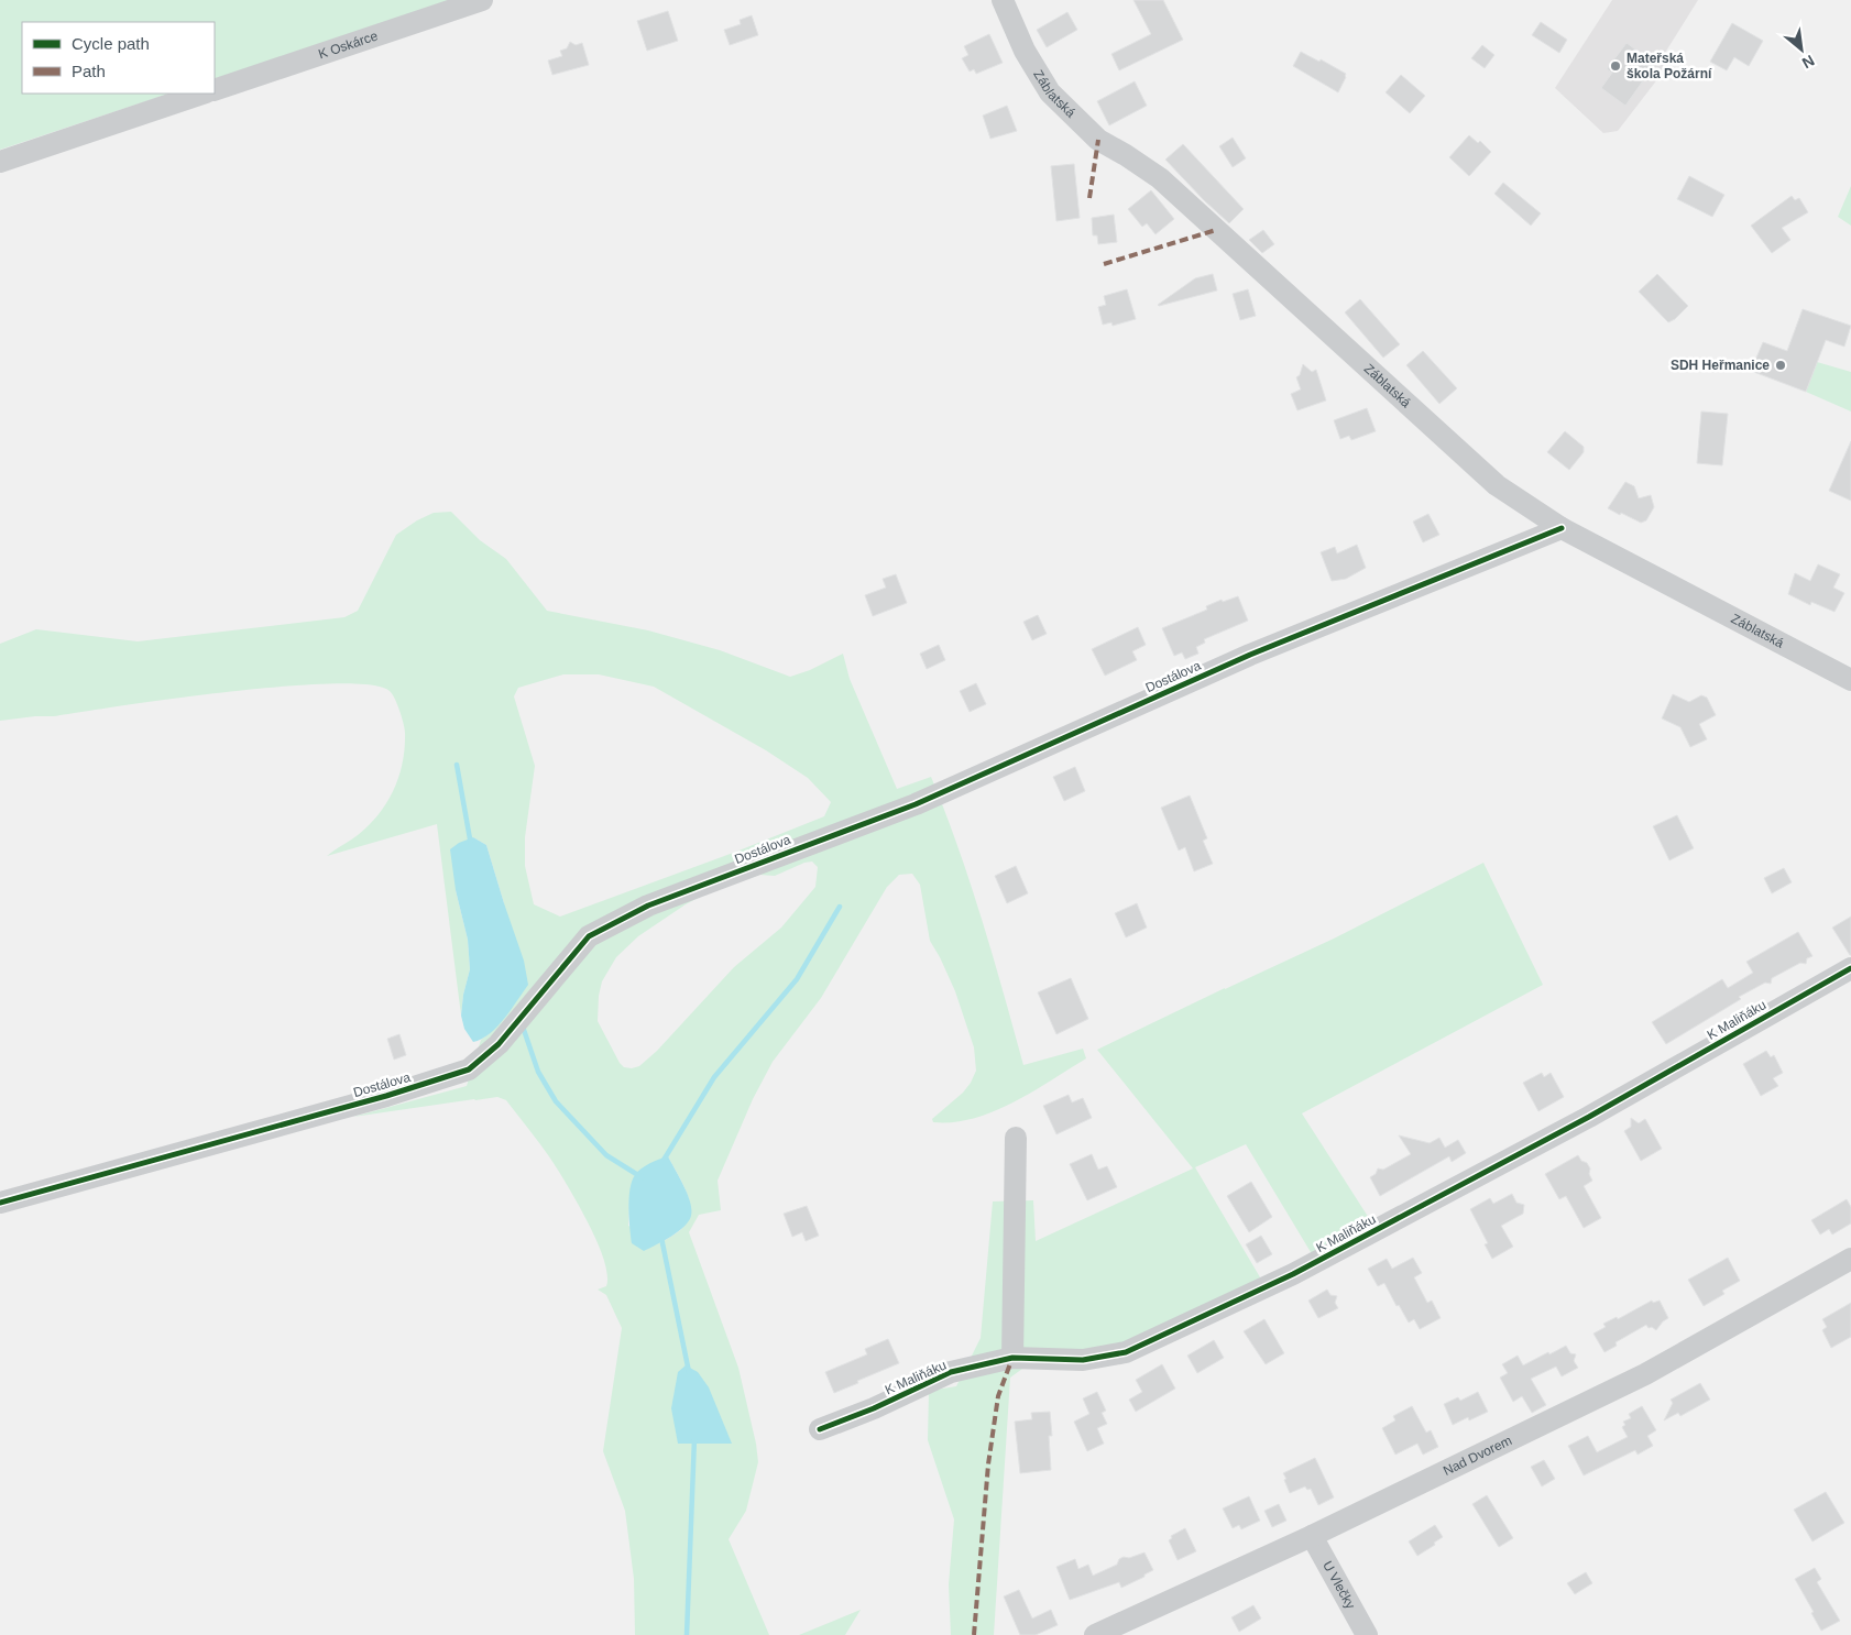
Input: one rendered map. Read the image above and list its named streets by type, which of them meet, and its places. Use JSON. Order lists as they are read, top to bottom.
{
  "streets": {
    "street": [
      "K Oskárce",
      "Záblatská",
      "Dostálova",
      "K Maliňáku",
      "Nad Dvorem",
      "U Vlečky"
    ]
  },
  "crossings": [
    ["Záblatská", "Dostálova"],
    ["Nad Dvorem", "U Vlečky"]
  ],
  "places": ["Mateřská škola Požární", "SDH Heřmanice"],
  "legend": ["Cycle path", "Path"],
  "north": "bottom right"
}
